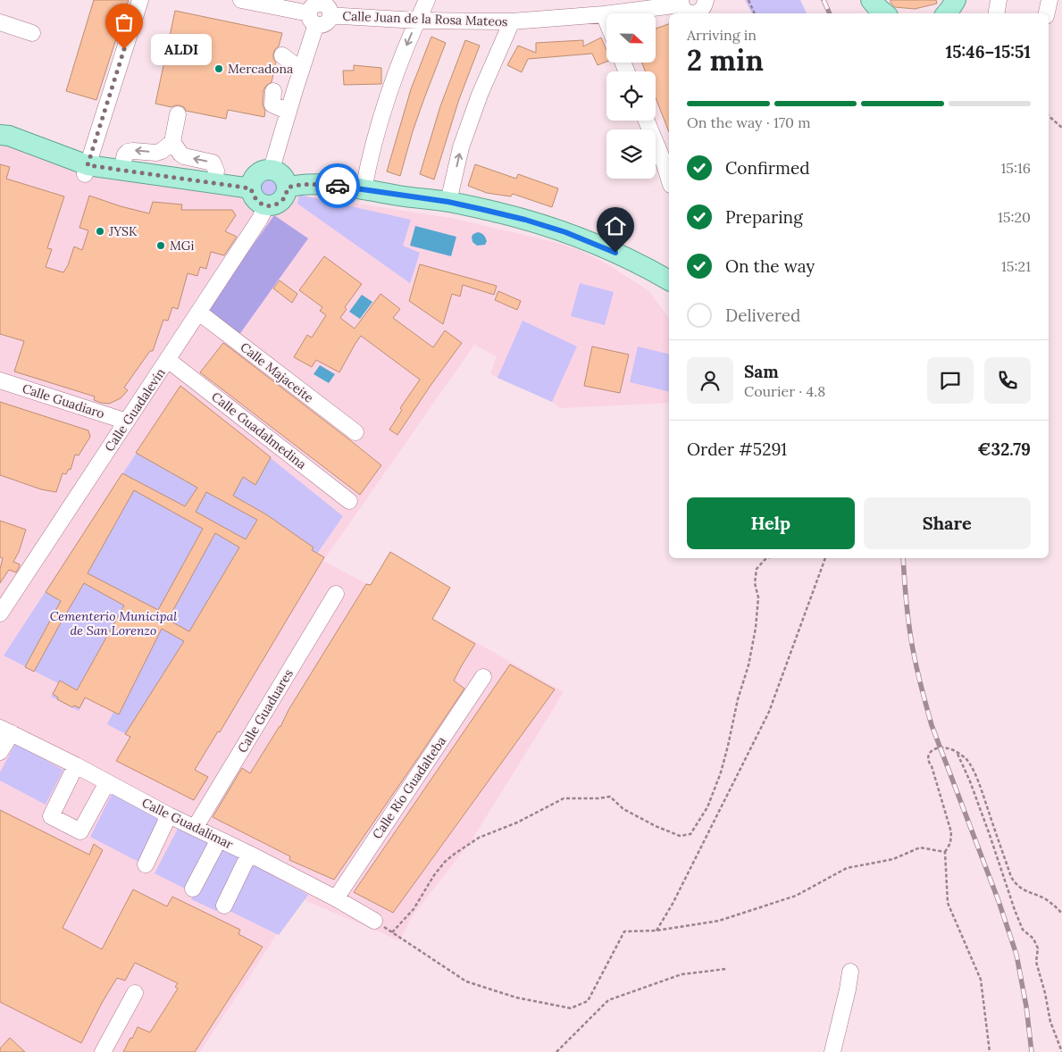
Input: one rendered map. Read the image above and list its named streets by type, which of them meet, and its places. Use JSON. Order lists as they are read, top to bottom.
{
  "streets": {
    "street": [
      "Calle Juan de la Rosa Mateos",
      "Calle Majaceite",
      "Calle Guadiaro",
      "Calle Guadalevín",
      "Calle Guadalmedina",
      "Calle Guaduares",
      "Calle Río Guadalteba",
      "Calle Guadalimar"
    ]
  },
  "crossings": [
    ["Calle Majaceite", "Calle Guadalevín"],
    ["Calle Guadiaro", "Calle Guadalevín"],
    ["Calle Guadalevín", "Calle Guadalmedina"],
    ["Calle Guaduares", "Calle Guadalimar"],
    ["Calle Río Guadalteba", "Calle Guadalimar"]
  ],
  "parks": ["Cementerio Municipal de San Lorenzo"],
  "places": [
    "ALDI",
    "Mercadona",
    "JYSK",
    "MGi"
  ],
  "north": "right",
  "page": {
    "heading": ["2 min", "Arriving in", "15:46–15:51"],
    "panel": [
      "Sam",
      "Courier · 4.8",
      "Order #5291",
      "€32.79"
    ],
    "bubble": "ALDI",
    "bar": "On the way · 170 m",
    "list": [
      ["Confirmed", "15:16"],
      ["Preparing", "15:20"],
      ["On the way", "15:21"],
      "Delivered"
    ],
    "buttons": ["Help", "Share"]
  }
}
